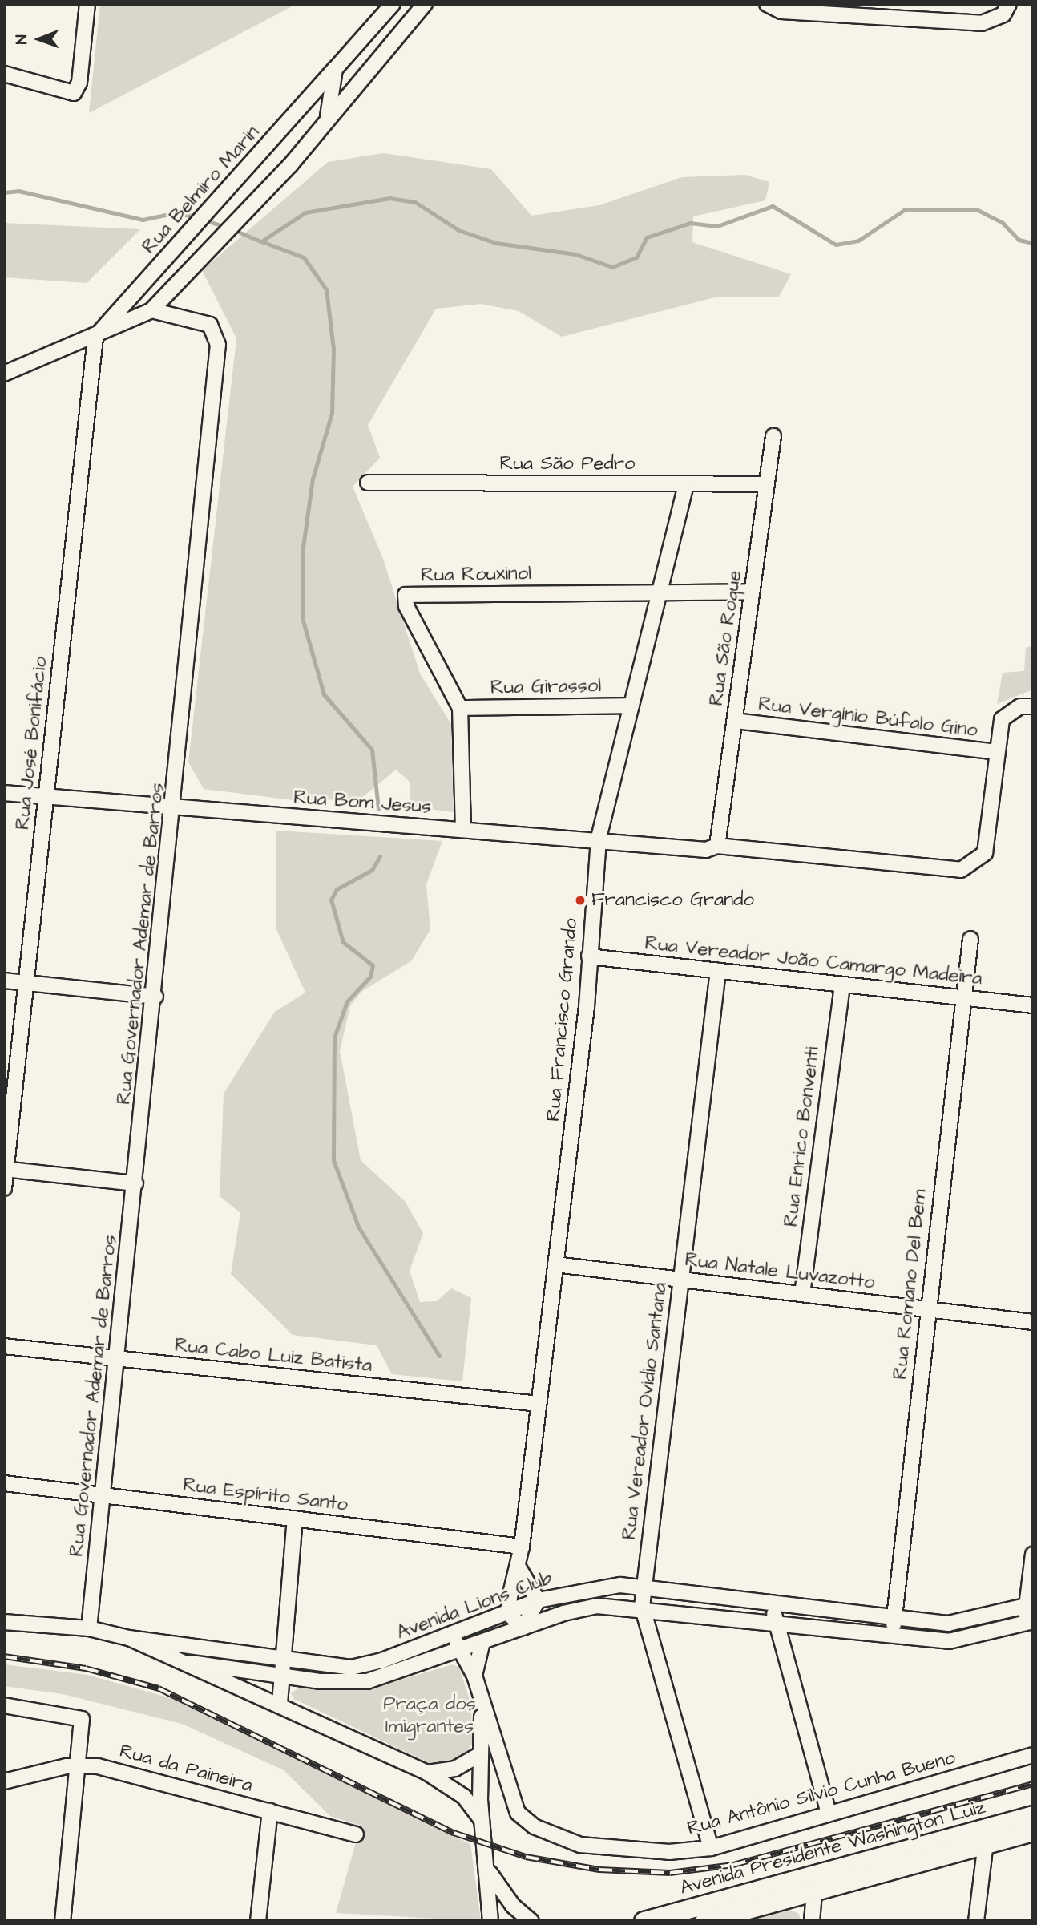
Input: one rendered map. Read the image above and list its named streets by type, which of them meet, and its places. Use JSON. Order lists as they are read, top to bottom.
{
  "streets": {
    "main road": ["Avenida Presidente Washington Luiz"],
    "street": [
      "Rua Belmiro Marin",
      "Rua São Pedro",
      "Rua Rouxinol",
      "Rua São Roque",
      "Rua Girassol",
      "Rua Vergínio Búfalo Gino",
      "Rua José Bonifácio",
      "Rua Bom Jesus",
      "Rua Governador Ademar de Barros",
      "Rua Vereador João Camargo Madeira",
      "Rua Francisco Grando",
      "Rua Enrico Bonventi",
      "Rua Natale Luvazotto",
      "Rua Romano Del Bem",
      "Rua Cabo Luiz Batista",
      "Rua Vereador Ovidio Santana",
      "Rua Espírito Santo",
      "Avenida Lions Club",
      "Rua da Paineira",
      "Rua Antônio Silvio Cunha Bueno"
    ]
  },
  "crossings": [
    ["Rua Belmiro Marin", "Rua José Bonifácio"],
    ["Rua São Pedro", "Rua São Roque"],
    ["Rua São Pedro", "Rua Francisco Grando"],
    ["Rua Rouxinol", "Rua Girassol"],
    ["Rua Rouxinol", "Rua Bom Jesus"],
    ["Rua Rouxinol", "Rua Francisco Grando"],
    ["Rua São Roque", "Rua Vergínio Búfalo Gino"],
    ["Rua São Roque", "Rua Bom Jesus"],
    ["Rua Girassol", "Rua Francisco Grando"],
    ["Rua Vergínio Búfalo Gino", "Rua Bom Jesus"],
    ["Rua José Bonifácio", "Rua Bom Jesus"],
    ["Rua Bom Jesus", "Rua Governador Ademar de Barros"],
    ["Rua Bom Jesus", "Rua Francisco Grando"],
    ["Rua Governador Ademar de Barros", "Rua Cabo Luiz Batista"],
    ["Rua Governador Ademar de Barros", "Rua Espírito Santo"],
    ["Rua Vereador João Camargo Madeira", "Rua Francisco Grando"],
    ["Rua Vereador João Camargo Madeira", "Rua Enrico Bonventi"],
    ["Rua Vereador João Camargo Madeira", "Rua Romano Del Bem"],
    ["Rua Vereador João Camargo Madeira", "Rua Vereador Ovidio Santana"],
    ["Rua Francisco Grando", "Rua Natale Luvazotto"],
    ["Rua Francisco Grando", "Rua Cabo Luiz Batista"],
    ["Rua Francisco Grando", "Rua Espírito Santo"],
    ["Rua Francisco Grando", "Avenida Lions Club"],
    ["Rua Enrico Bonventi", "Rua Natale Luvazotto"],
    ["Rua Natale Luvazotto", "Rua Romano Del Bem"],
    ["Rua Natale Luvazotto", "Rua Vereador Ovidio Santana"],
    ["Rua Romano Del Bem", "Avenida Lions Club"],
    ["Rua Vereador Ovidio Santana", "Avenida Lions Club"],
    ["Rua Vereador Ovidio Santana", "Rua Antônio Silvio Cunha Bueno"]
  ],
  "parks": ["Praça dos Imigrantes"],
  "places": ["Francisco Grando"],
  "north": "left"
}
